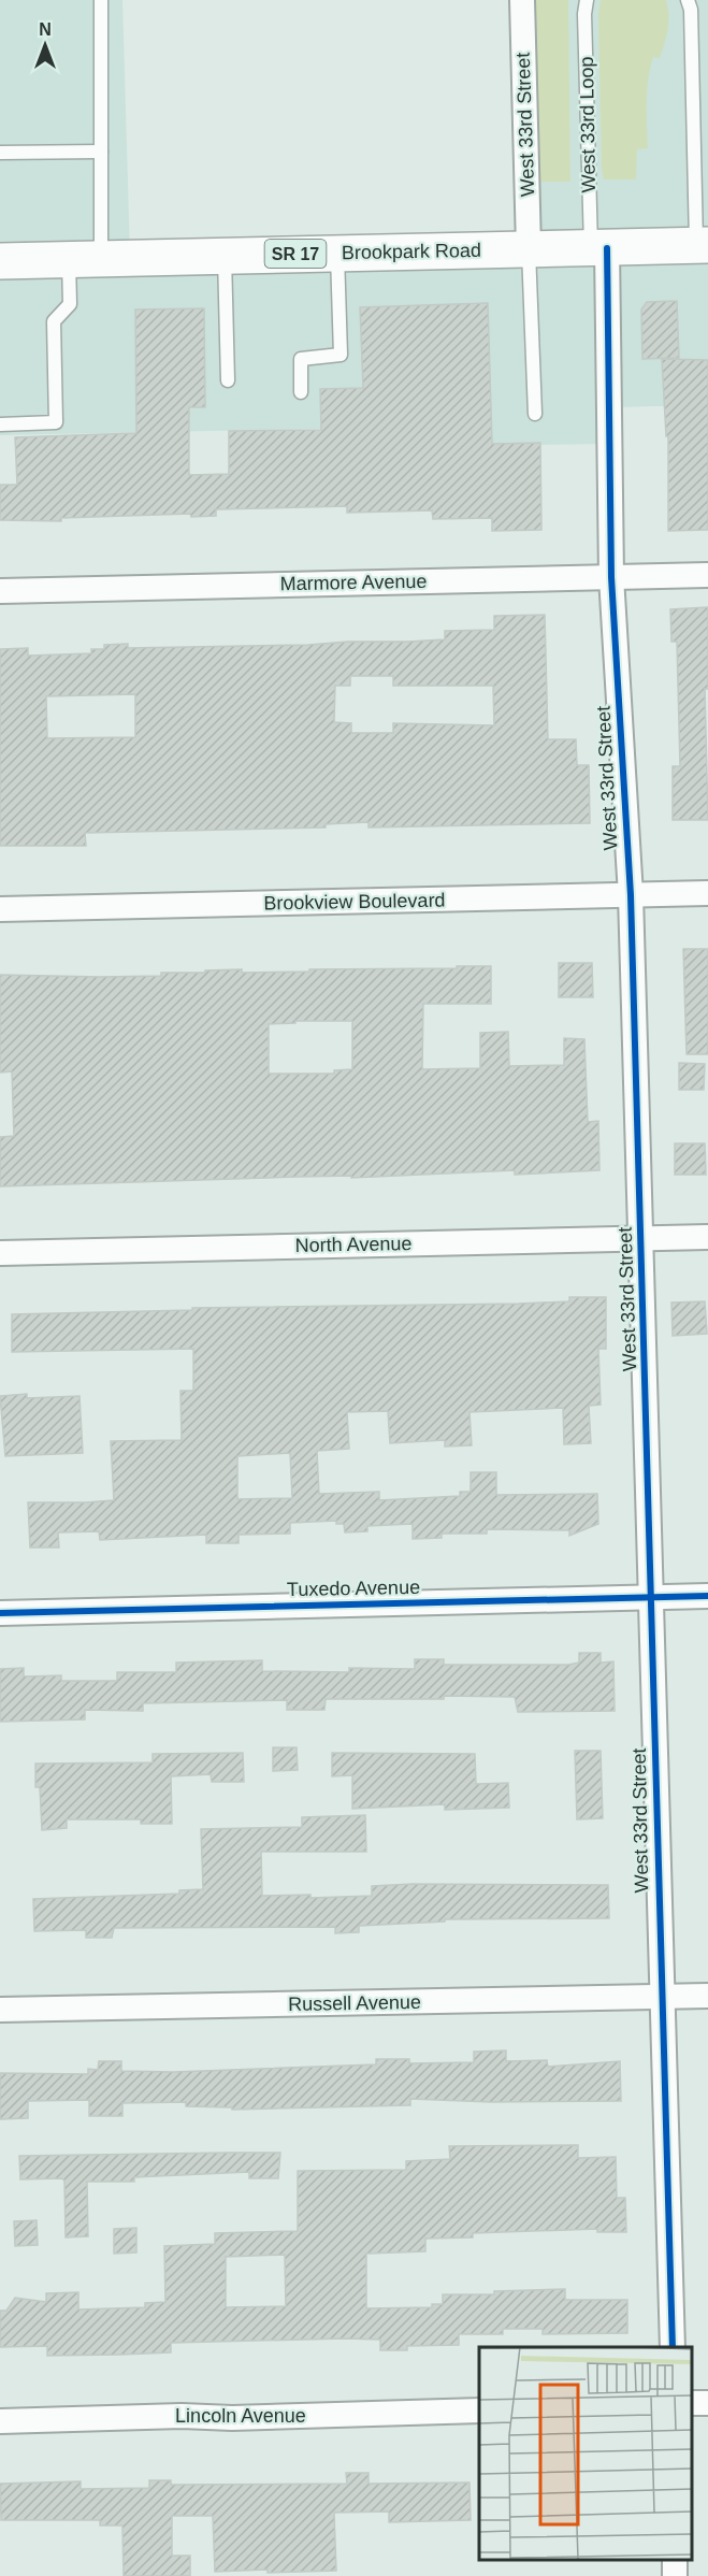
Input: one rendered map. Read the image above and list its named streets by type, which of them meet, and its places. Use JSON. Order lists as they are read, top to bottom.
{
  "streets": {
    "main road": ["Brookpark Road", "SR 17"],
    "street": [
      "West 33rd Street",
      "Marmore Avenue",
      "Brookview Boulevard",
      "North Avenue",
      "Tuxedo Avenue",
      "Russell Avenue",
      "Lincoln Avenue"
    ],
    "lane": ["West 33rd Loop"]
  },
  "crossings": [
    ["West 33rd Street", "West 33rd Loop"],
    ["West 33rd Street", "Brookpark Road"],
    ["West 33rd Street", "Marmore Avenue"],
    ["West 33rd Street", "Brookview Boulevard"],
    ["West 33rd Street", "North Avenue"],
    ["West 33rd Street", "Tuxedo Avenue"],
    ["West 33rd Street", "Russell Avenue"],
    ["West 33rd Loop", "Brookpark Road"]
  ],
  "north": "top"
}
